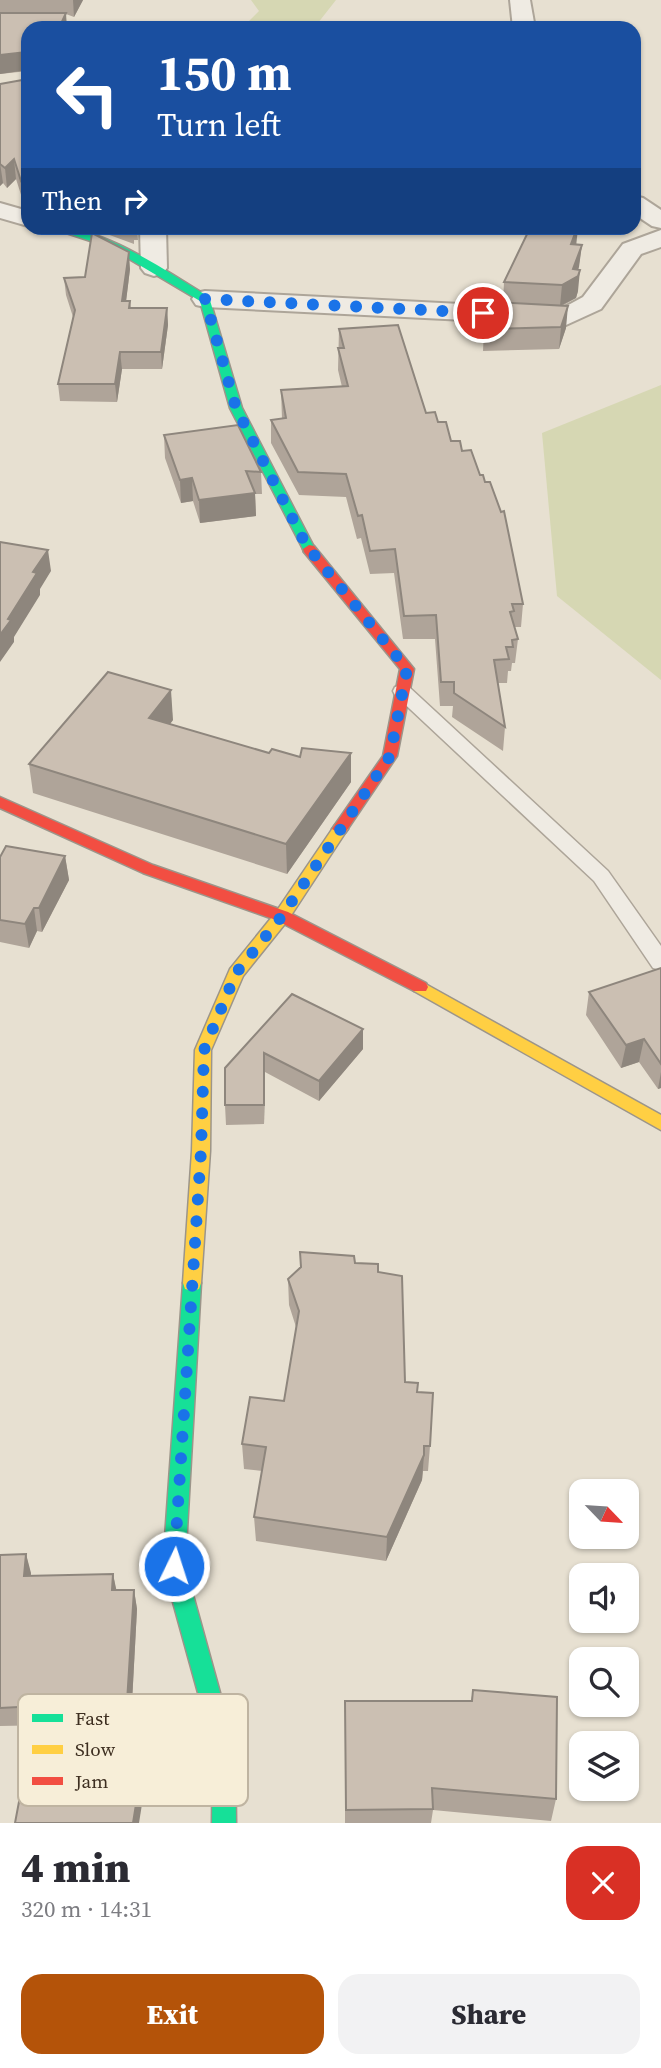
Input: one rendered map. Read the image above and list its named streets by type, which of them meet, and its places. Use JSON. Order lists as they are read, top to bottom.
{
  "legend": ["Fast", "Slow", "Jam"],
  "north": "bottom right",
  "page": {
    "turn": ["150 m", "Turn left"],
    "then": "Then",
    "heading": ["4 min", "320 m · 14:31"],
    "buttons": ["Exit", "Share"]
  }
}
